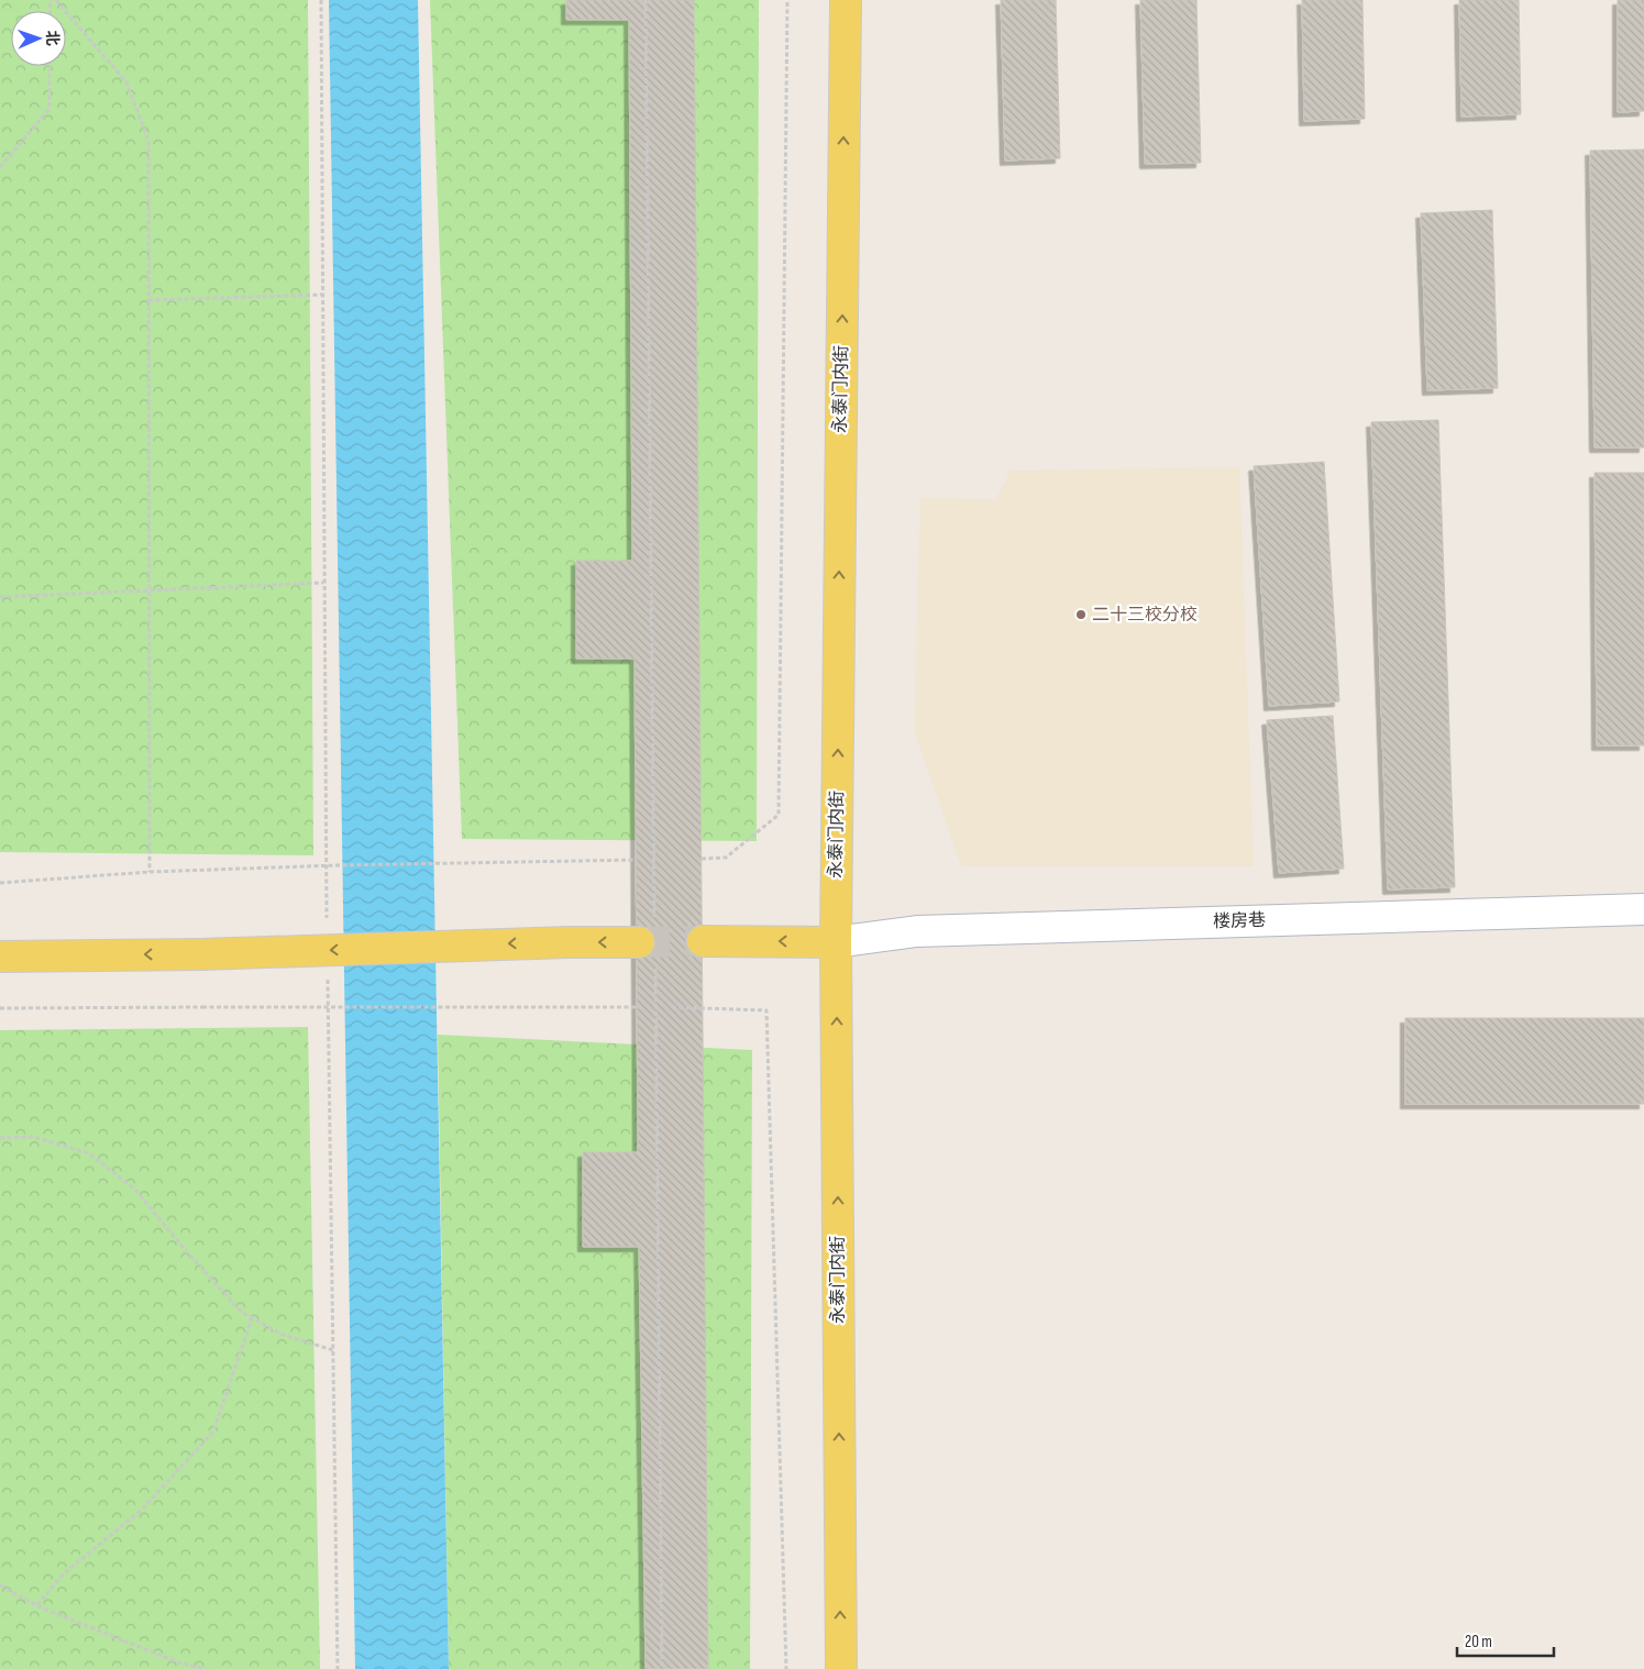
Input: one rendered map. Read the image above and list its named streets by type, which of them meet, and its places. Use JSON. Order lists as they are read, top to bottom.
{
  "streets": {
    "main road": ["永泰门内街"],
    "street": ["楼房巷"]
  },
  "crossings": [
    ["永泰门内街", "楼房巷"]
  ],
  "one_way": ["永泰门内街"],
  "places": ["二十三校分校"],
  "scale_bar": "20 m",
  "north": "right"
}
